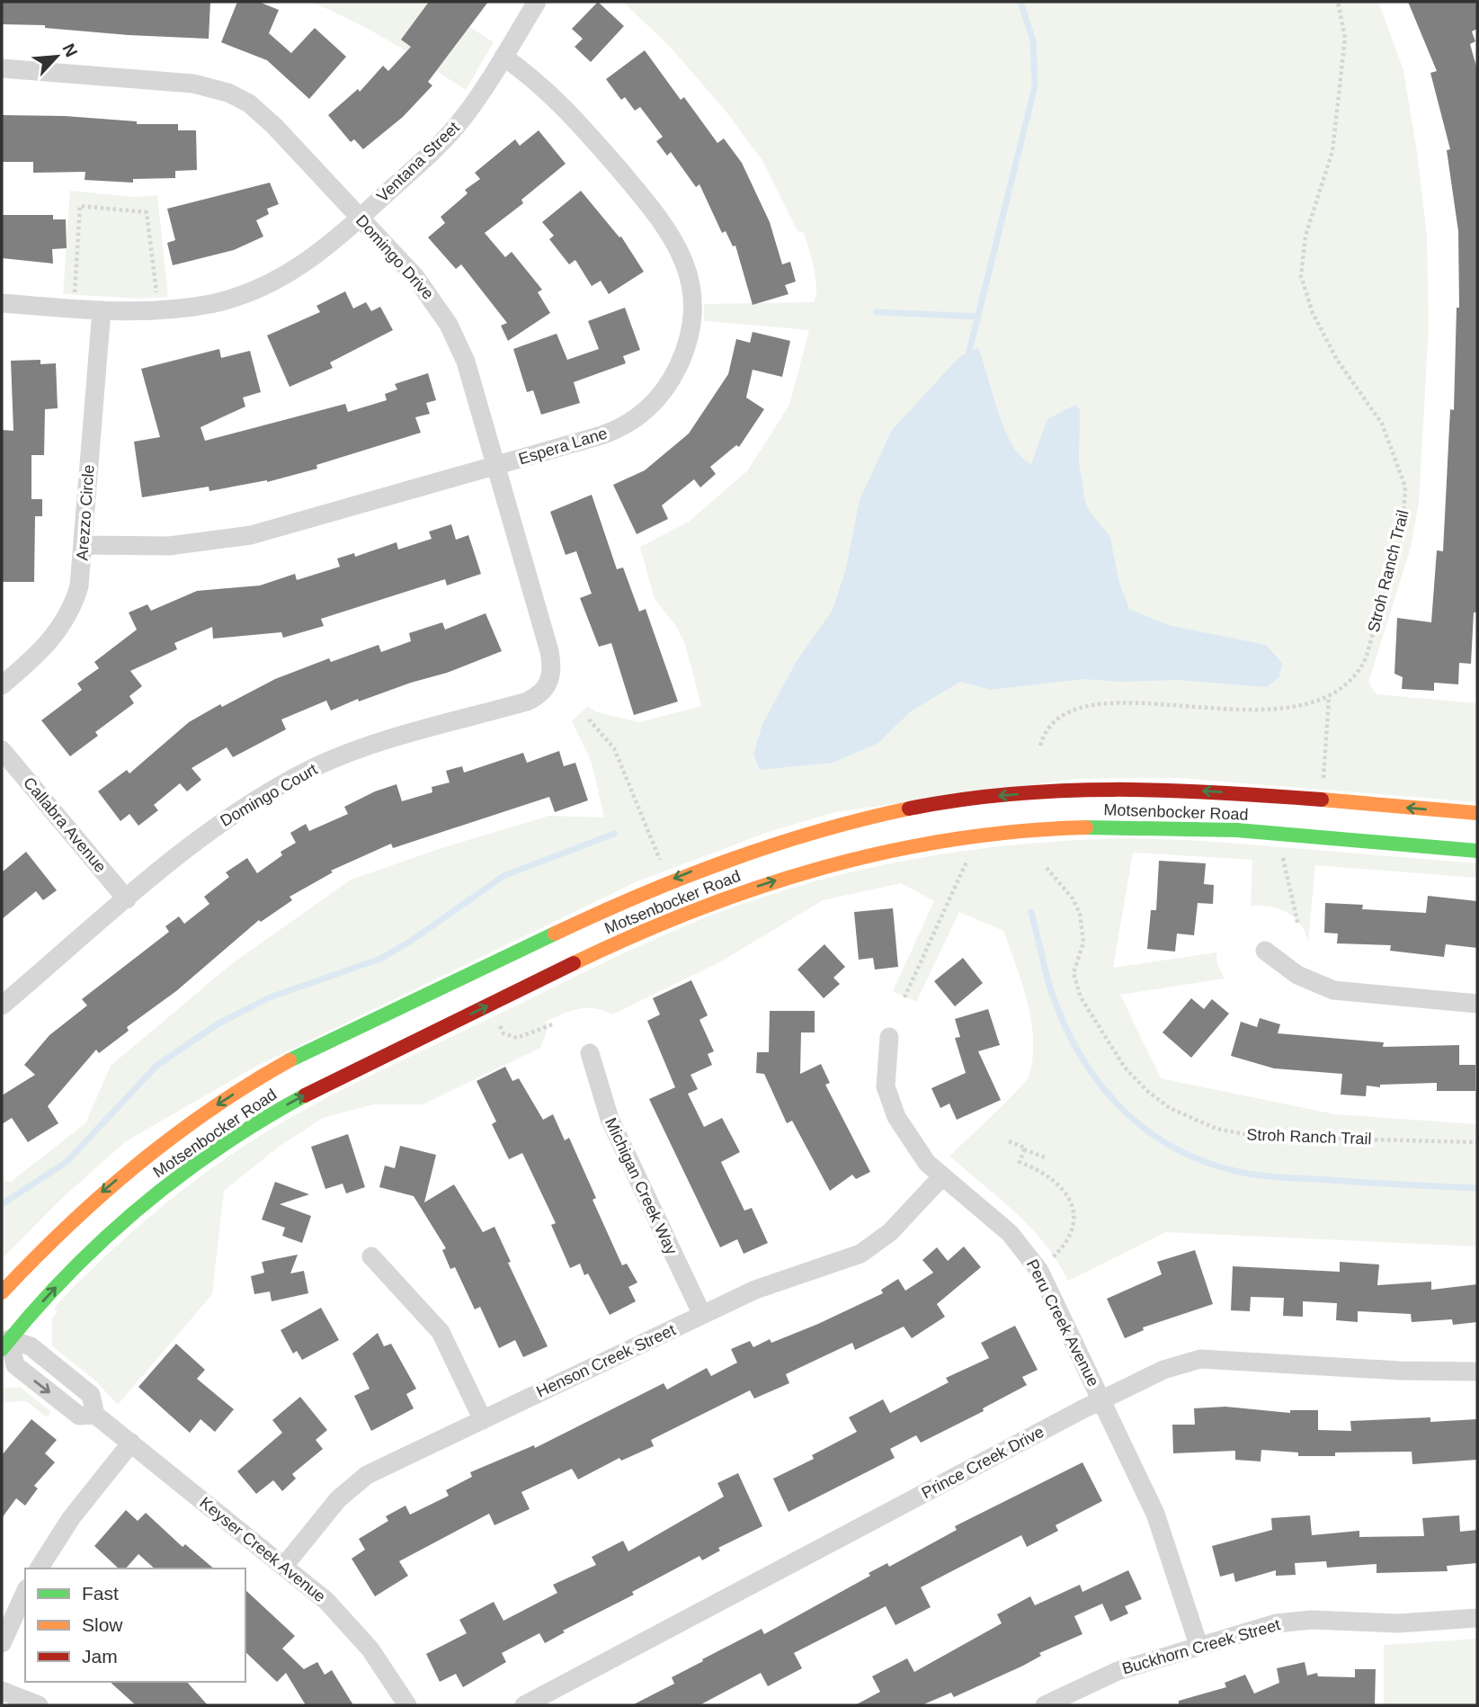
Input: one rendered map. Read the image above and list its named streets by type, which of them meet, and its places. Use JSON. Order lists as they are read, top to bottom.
{
  "streets": {
    "main road": ["Motsenbocker Road"],
    "street": [
      "Ventana Street",
      "Domingo Drive",
      "Espera Lane",
      "Arezzo Circle",
      "Domingo Court",
      "Callabra Avenue",
      "Michigan Creek Way",
      "Peru Creek Avenue",
      "Henson Creek Street",
      "Prince Creek Drive",
      "Keyser Creek Avenue",
      "Buckhorn Creek Street"
    ],
    "path": ["Stroh Ranch Trail"]
  },
  "crossings": [
    ["Ventana Street", "Domingo Drive"],
    ["Ventana Street", "Espera Lane"],
    ["Ventana Street", "Arezzo Circle"],
    ["Domingo Drive", "Espera Lane"],
    ["Domingo Drive", "Domingo Court"],
    ["Espera Lane", "Arezzo Circle"],
    ["Domingo Court", "Callabra Avenue"],
    ["Motsenbocker Road", "Keyser Creek Avenue"],
    ["Michigan Creek Way", "Henson Creek Street"],
    ["Peru Creek Avenue", "Henson Creek Street"],
    ["Peru Creek Avenue", "Prince Creek Drive"],
    ["Peru Creek Avenue", "Buckhorn Creek Street"],
    ["Henson Creek Street", "Keyser Creek Avenue"]
  ],
  "legend": ["Fast", "Slow", "Jam"],
  "north": "top right"
}
